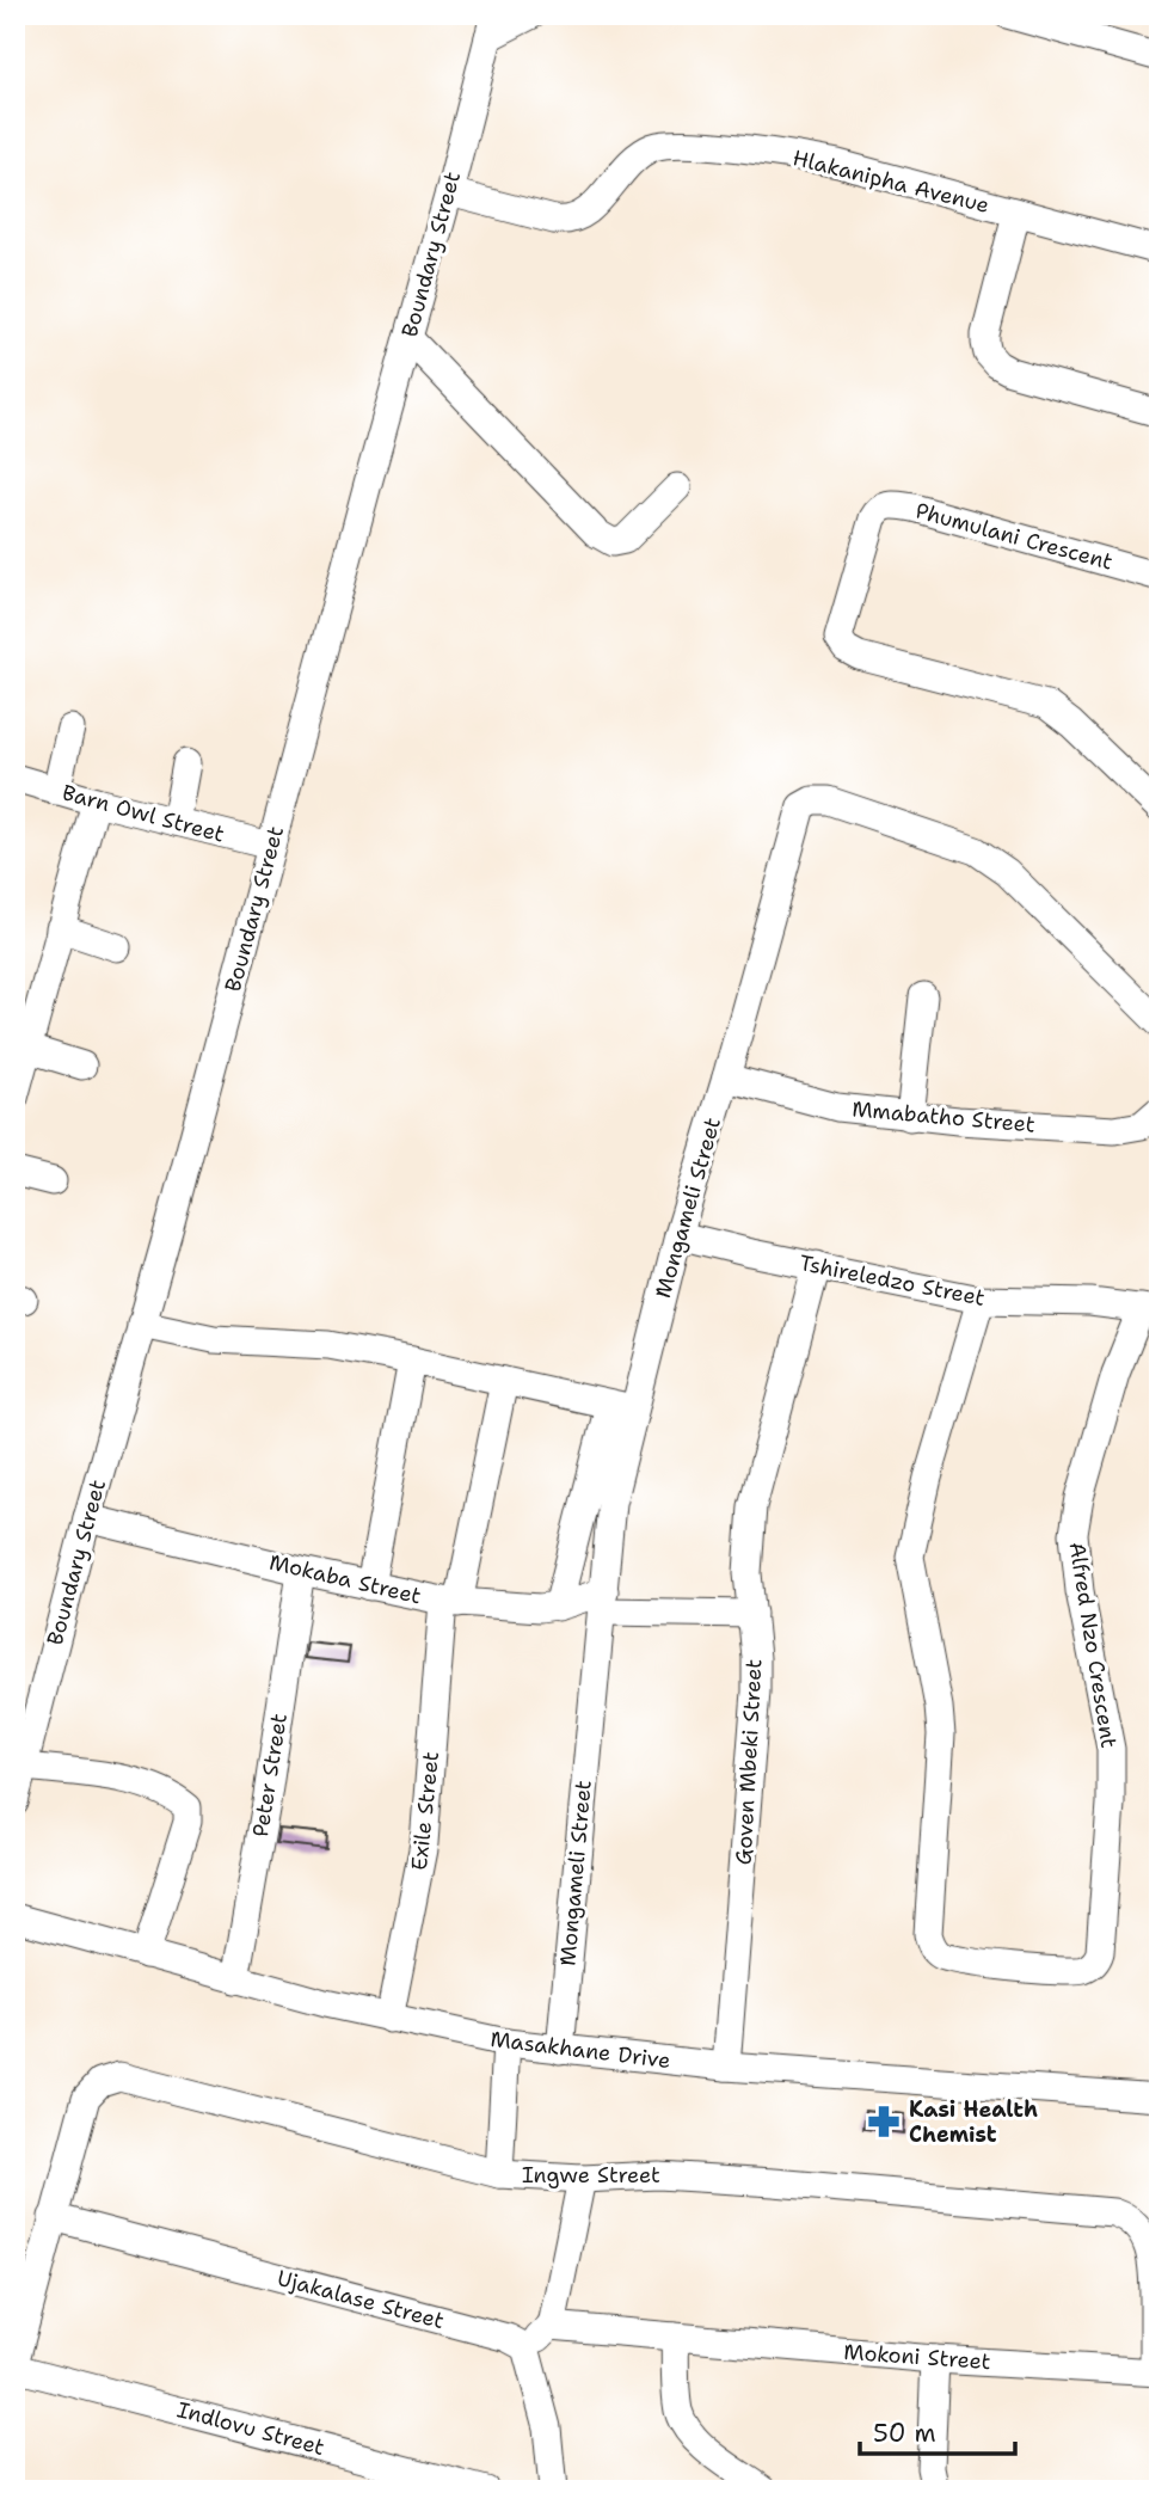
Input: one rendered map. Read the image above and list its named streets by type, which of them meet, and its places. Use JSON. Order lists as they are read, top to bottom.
{
  "streets": {
    "street": [
      "Hlakanipha Avenue",
      "Boundary Street",
      "Phumulani Crescent",
      "Barn Owl Street",
      "Mmabatho Street",
      "Mongameli Street",
      "Tshireledzo Street",
      "Mokaba Street",
      "Alfred Nzo Crescent",
      "Goven Mbeki Street",
      "Peter Street",
      "Exile Street",
      "Masakhane Drive",
      "Ingwe Street",
      "Ujakalase Street",
      "Mokoni Street",
      "Indlovu Street"
    ]
  },
  "crossings": [
    ["Hlakanipha Avenue", "Boundary Street"],
    ["Boundary Street", "Barn Owl Street"],
    ["Boundary Street", "Mokaba Street"],
    ["Mmabatho Street", "Mongameli Street"],
    ["Mongameli Street", "Tshireledzo Street"],
    ["Mongameli Street", "Mokaba Street"],
    ["Mongameli Street", "Masakhane Drive"],
    ["Tshireledzo Street", "Alfred Nzo Crescent"],
    ["Tshireledzo Street", "Goven Mbeki Street"],
    ["Mokaba Street", "Goven Mbeki Street"],
    ["Mokaba Street", "Peter Street"],
    ["Mokaba Street", "Exile Street"],
    ["Goven Mbeki Street", "Masakhane Drive"],
    ["Peter Street", "Masakhane Drive"],
    ["Exile Street", "Masakhane Drive"],
    ["Ingwe Street", "Ujakalase Street"],
    ["Ingwe Street", "Mokoni Street"],
    ["Ingwe Street", "Indlovu Street"]
  ],
  "places": {
    "pharmacy": ["Kasi Health Chemist"]
  },
  "scale_bar": "50 m"
}
